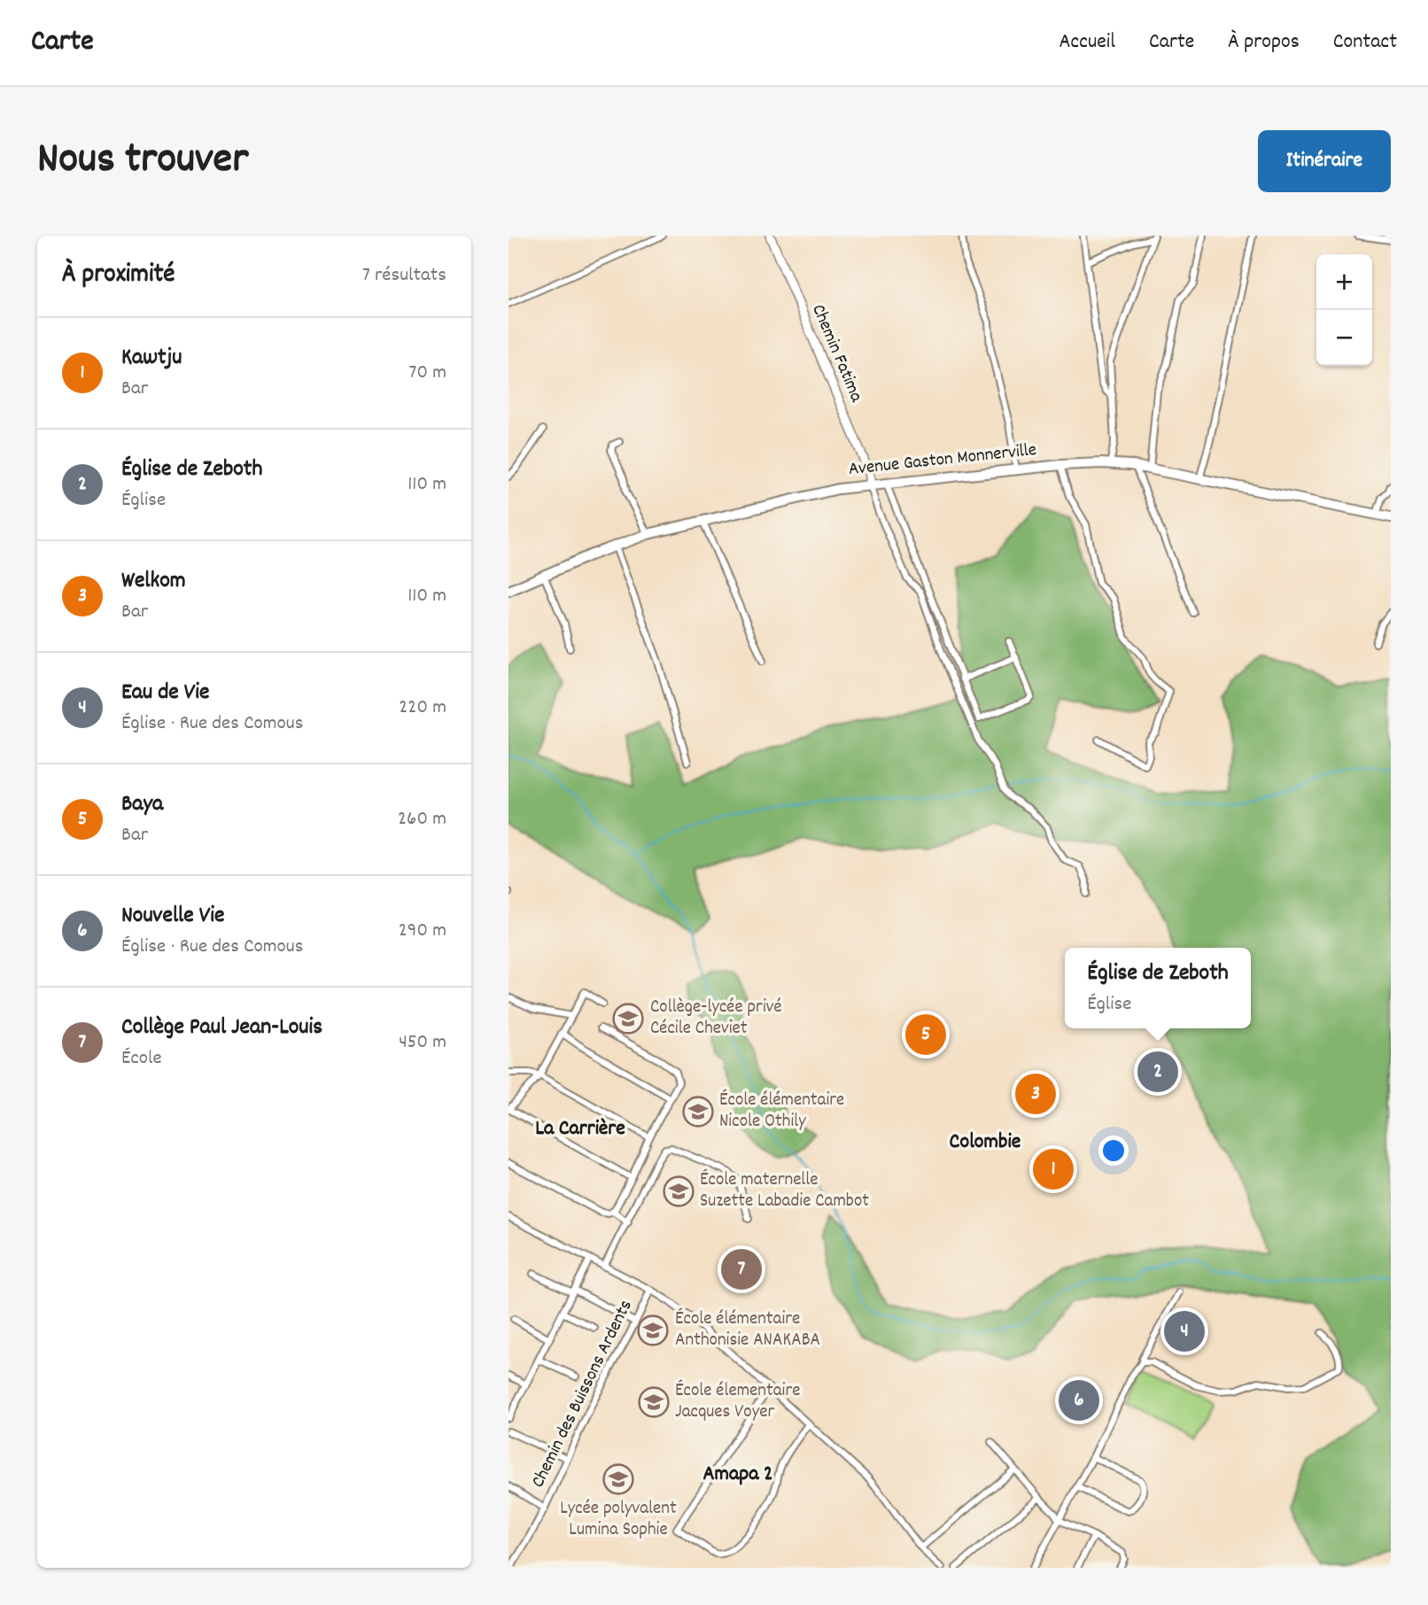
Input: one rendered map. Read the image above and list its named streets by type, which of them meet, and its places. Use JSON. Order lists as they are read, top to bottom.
{
  "streets": {
    "main road": ["Avenue Gaston Monnerville"],
    "street": ["Chemin Fatima", "Chemin des Buissons Ardents"]
  },
  "crossings": [
    ["Chemin Fatima", "Avenue Gaston Monnerville"]
  ],
  "districts": ["La Carrière", "Colombie", "Amapa 2"],
  "places": {
    "school or university": [
      "Collège-lycée privé Cécile Cheviet",
      "École élémentaire Nicole Othily",
      "École maternelle Suzette Labadie Cambot",
      "École élémentaire Anthonisie ANAKABA",
      "École élementaire Jacques Voyer",
      "Lycée polyvalent Lumina Sophie"
    ]
  },
  "page": {
    "header": "Carte",
    "nav": [
      "Accueil",
      "Carte",
      "À propos",
      "Contact"
    ],
    "title": "Nous trouver",
    "buttons": "Itinéraire",
    "heading": ["À proximité", "7 résultats"],
    "map_buttons": ["+", "−"],
    "list": [
      {
        "mark": "1",
        "name": "Kawtju",
        "note": "Bar",
        "value": "70 m"
      },
      {
        "mark": "2",
        "name": "Église de Zeboth",
        "note": "Église",
        "value": "110 m"
      },
      {
        "mark": "3",
        "name": "Welkom",
        "note": "Bar",
        "value": "110 m"
      },
      {
        "mark": "4",
        "name": "Eau de Vie",
        "note": "Église · Rue des Comous",
        "value": "220 m"
      },
      {
        "mark": "5",
        "name": "Baya",
        "note": "Bar",
        "value": "260 m"
      },
      {
        "mark": "6",
        "name": "Nouvelle Vie",
        "note": "Église · Rue des Comous",
        "value": "290 m"
      },
      {
        "mark": "7",
        "name": "Collège Paul Jean-Louis",
        "note": "École",
        "value": "450 m"
      }
    ],
    "popup": ["Église de Zeboth", "Église"],
    "pins": [
      "5",
      "2",
      "3",
      "1",
      "7",
      "4",
      "6"
    ]
  }
}
